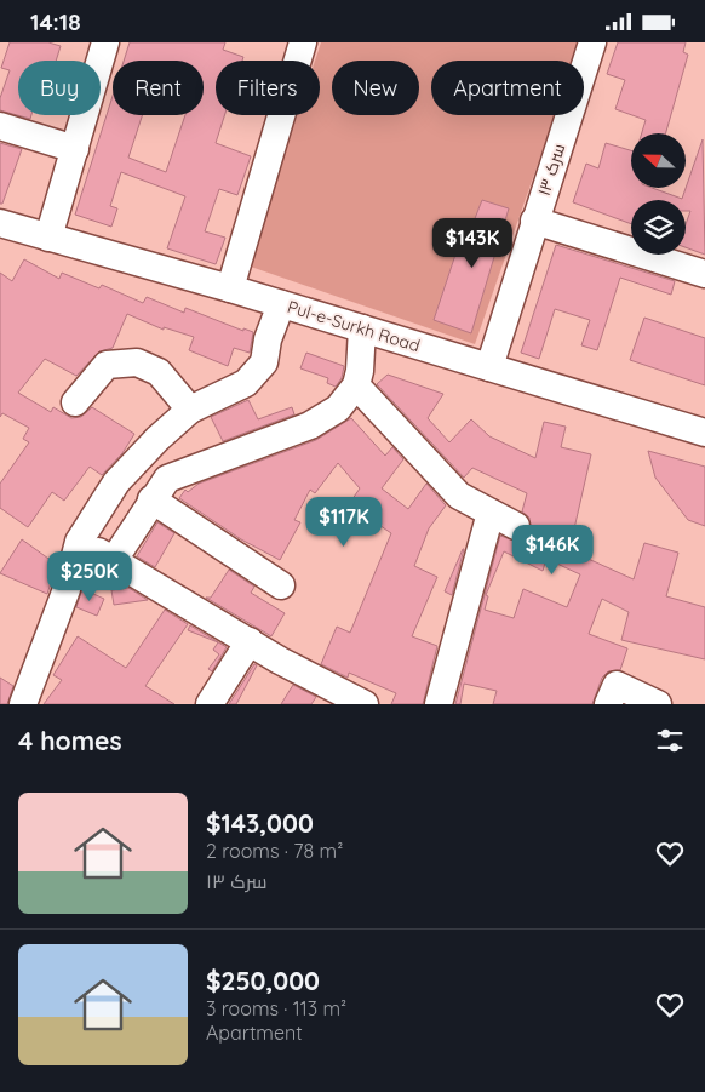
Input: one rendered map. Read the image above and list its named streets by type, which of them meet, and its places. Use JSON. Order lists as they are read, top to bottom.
{
  "streets": {
    "street": ["سرک ۱۳", "Pul-e-Surkh Road"]
  },
  "crossings": [
    ["سرک ۱۳", "Pul-e-Surkh Road"]
  ],
  "north": "left",
  "page": {
    "status": "14:18",
    "chip": [
      "Buy",
      "Rent",
      "Filters",
      "New",
      "Apartment"
    ],
    "price": [
      "$143K",
      "$117K",
      "$146K",
      "$250K"
    ],
    "heading": "4 homes",
    "list": [
      {
        "name": "$143,000",
        "note": "2 rooms · 78 m² · سرک ۱۳"
      },
      {
        "name": "$250,000",
        "note": "3 rooms · 113 m² · Apartment"
      }
    ]
  }
}
